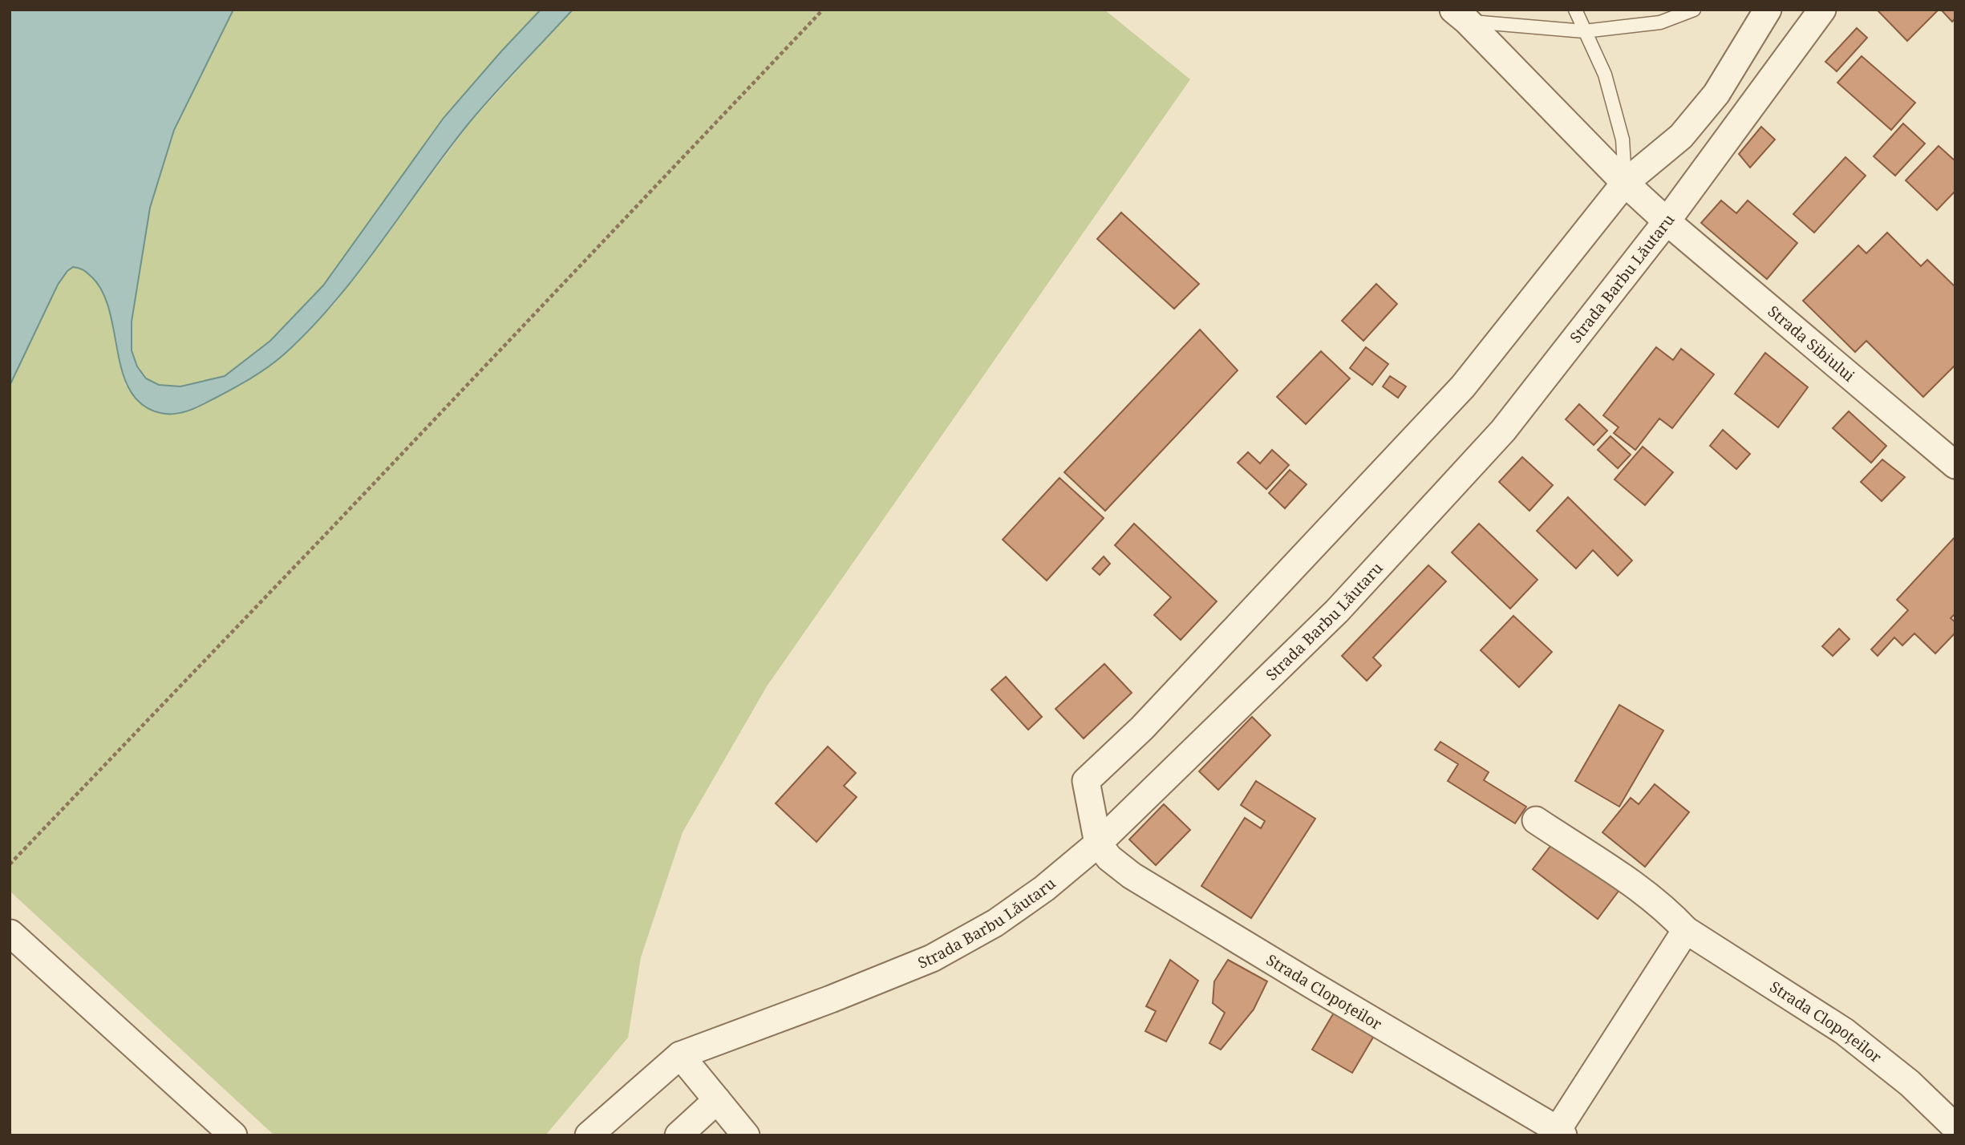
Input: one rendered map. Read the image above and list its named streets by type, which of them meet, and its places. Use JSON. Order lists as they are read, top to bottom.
{
  "streets": {
    "street": ["Strada Barbu Lăutaru", "Strada Sibiului", "Strada Clopoțeilor"]
  },
  "crossings": [
    ["Strada Barbu Lăutaru", "Strada Sibiului"],
    ["Strada Barbu Lăutaru", "Strada Clopoțeilor"]
  ]
}
